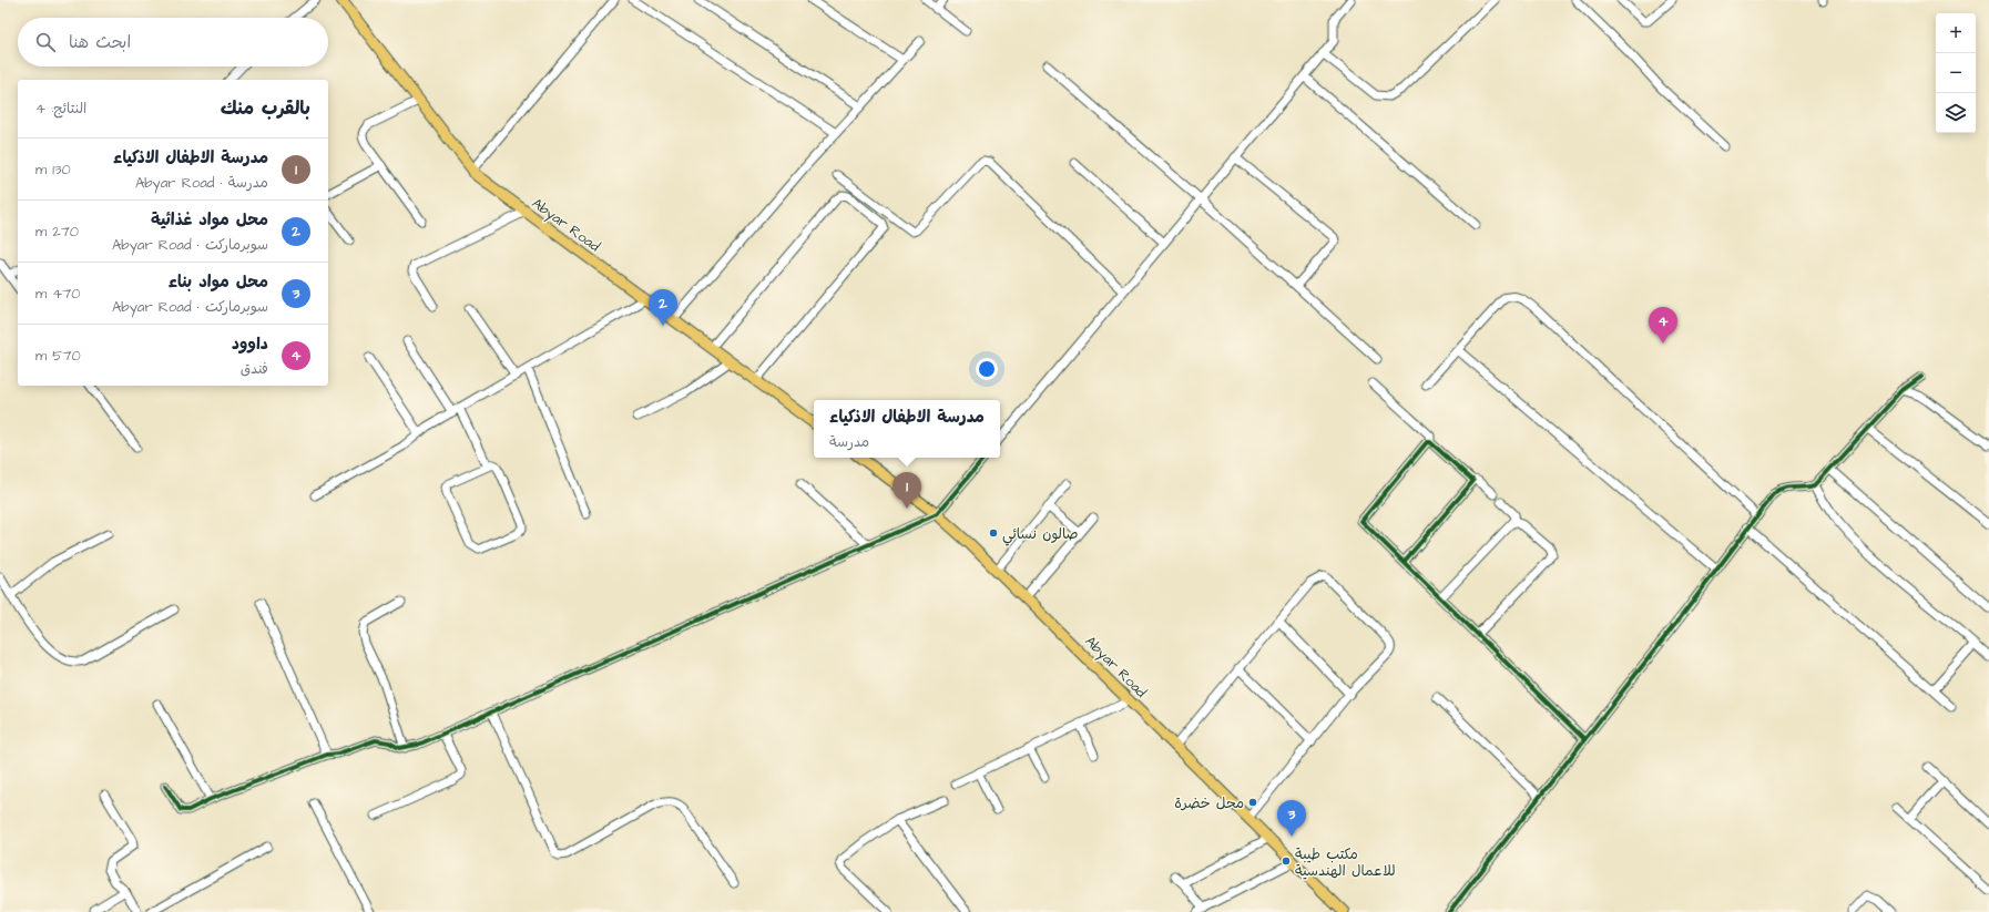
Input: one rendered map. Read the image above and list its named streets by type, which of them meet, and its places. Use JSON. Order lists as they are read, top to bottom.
{
  "streets": {
    "main road": ["Abyar Road"]
  },
  "places": ["صالون نسائي", "محل خضرة", "مكتب طيبة للاعمال الهندسية"],
  "page": {
    "map_buttons": ["+", "−"],
    "search": "ابحث هنا",
    "heading": ["بالقرب منك", "النتائج: 4"],
    "list": [
      {
        "mark": "1",
        "name": "مدرسة الاطفال الاذكياء",
        "note": "مدرسة · Abyar Road",
        "value": "130 m"
      },
      {
        "mark": "2",
        "name": "محل مواد غذائية",
        "note": "سوبرماركت · Abyar Road",
        "value": "270 m"
      },
      {
        "mark": "3",
        "name": "محل مواد بناء",
        "note": "سوبرماركت · Abyar Road",
        "value": "470 m"
      },
      {
        "mark": "4",
        "name": "داوود",
        "note": "فندق",
        "value": "570 m"
      }
    ],
    "pins": [
      "2",
      "4",
      "1",
      "3"
    ],
    "popup": ["مدرسة الاطفال الاذكياء", "مدرسة"]
  }
}
